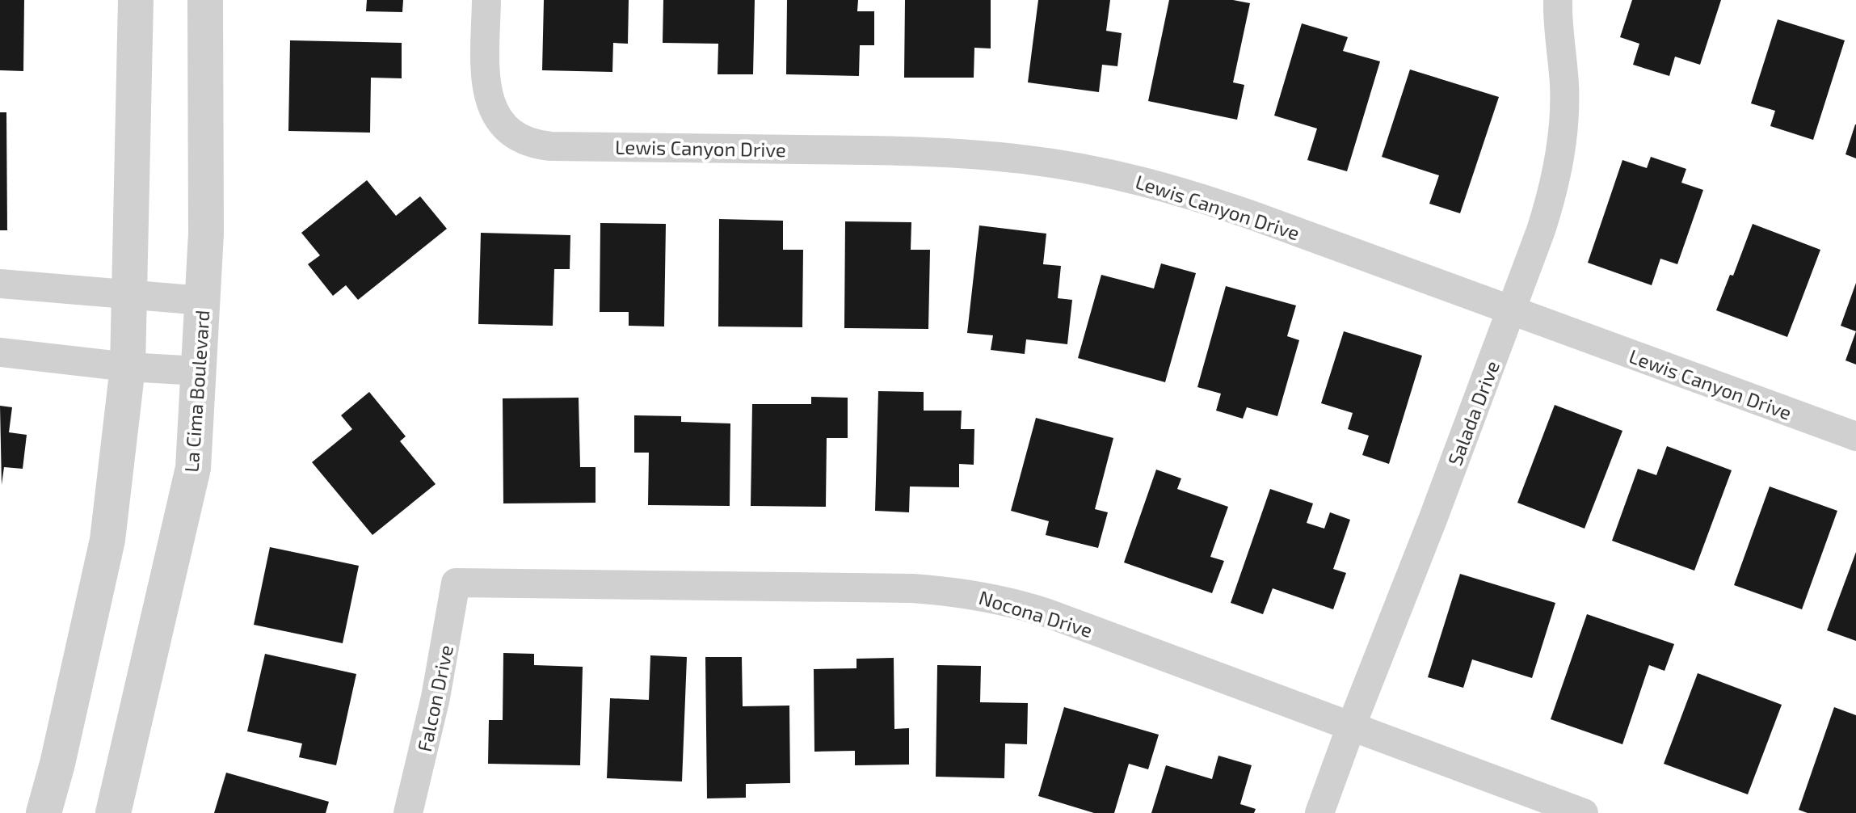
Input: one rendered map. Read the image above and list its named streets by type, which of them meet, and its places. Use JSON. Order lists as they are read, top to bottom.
{
  "streets": {
    "street": [
      "Lewis Canyon Drive",
      "La Cima Boulevard",
      "Salada Drive",
      "Nocona Drive",
      "Falcon Drive"
    ]
  },
  "crossings": [
    ["Lewis Canyon Drive", "Salada Drive"],
    ["Salada Drive", "Nocona Drive"],
    ["Nocona Drive", "Falcon Drive"]
  ]
}
